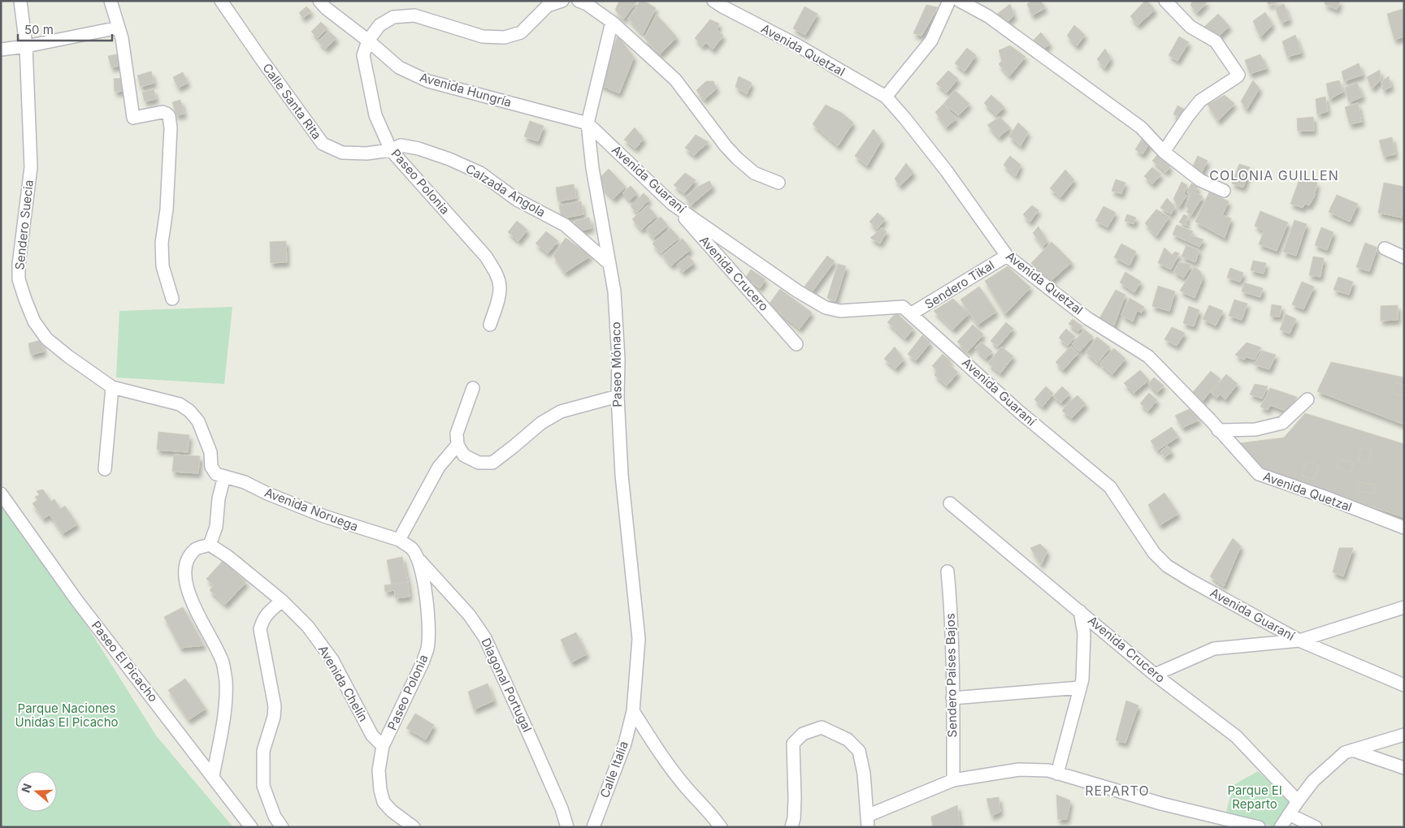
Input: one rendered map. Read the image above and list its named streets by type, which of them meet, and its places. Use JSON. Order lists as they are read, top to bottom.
{
  "streets": {
    "street": [
      "Avenida Quetzal",
      "Avenida Hungría",
      "Calle Santa Rita",
      "Avenida Guaraní",
      "Paseo Polonia",
      "Calzada Angola",
      "Sendero Suecia",
      "Avenida Crucero",
      "Sendero Tikal",
      "Paseo Mónaco",
      "Avenida Noruega",
      "Paseo El Picacho",
      "Sendero Países Bajos",
      "Avenida Chelín",
      "Diagonal Portugal",
      "Calle Italia"
    ]
  },
  "crossings": [
    ["Avenida Quetzal", "Sendero Tikal"],
    ["Avenida Hungría", "Avenida Guaraní"],
    ["Avenida Hungría", "Paseo Polonia"],
    ["Avenida Hungría", "Paseo Mónaco"],
    ["Calle Santa Rita", "Paseo Polonia"],
    ["Calle Santa Rita", "Calzada Angola"],
    ["Avenida Guaraní", "Avenida Crucero"],
    ["Avenida Guaraní", "Sendero Tikal"],
    ["Avenida Guaraní", "Paseo Mónaco"],
    ["Paseo Polonia", "Calzada Angola"],
    ["Paseo Polonia", "Avenida Noruega"],
    ["Paseo Polonia", "Avenida Chelín"],
    ["Paseo Polonia", "Diagonal Portugal"],
    ["Calzada Angola", "Paseo Mónaco"],
    ["Sendero Suecia", "Avenida Noruega"],
    ["Paseo Mónaco", "Calle Italia"]
  ],
  "districts": ["COLONIA GUILLEN", "REPARTO"],
  "parks": ["Parque Naciones Unidas El Picacho", "Parque El Reparto"],
  "scale_bar": "50 m",
  "north": "left"
}
